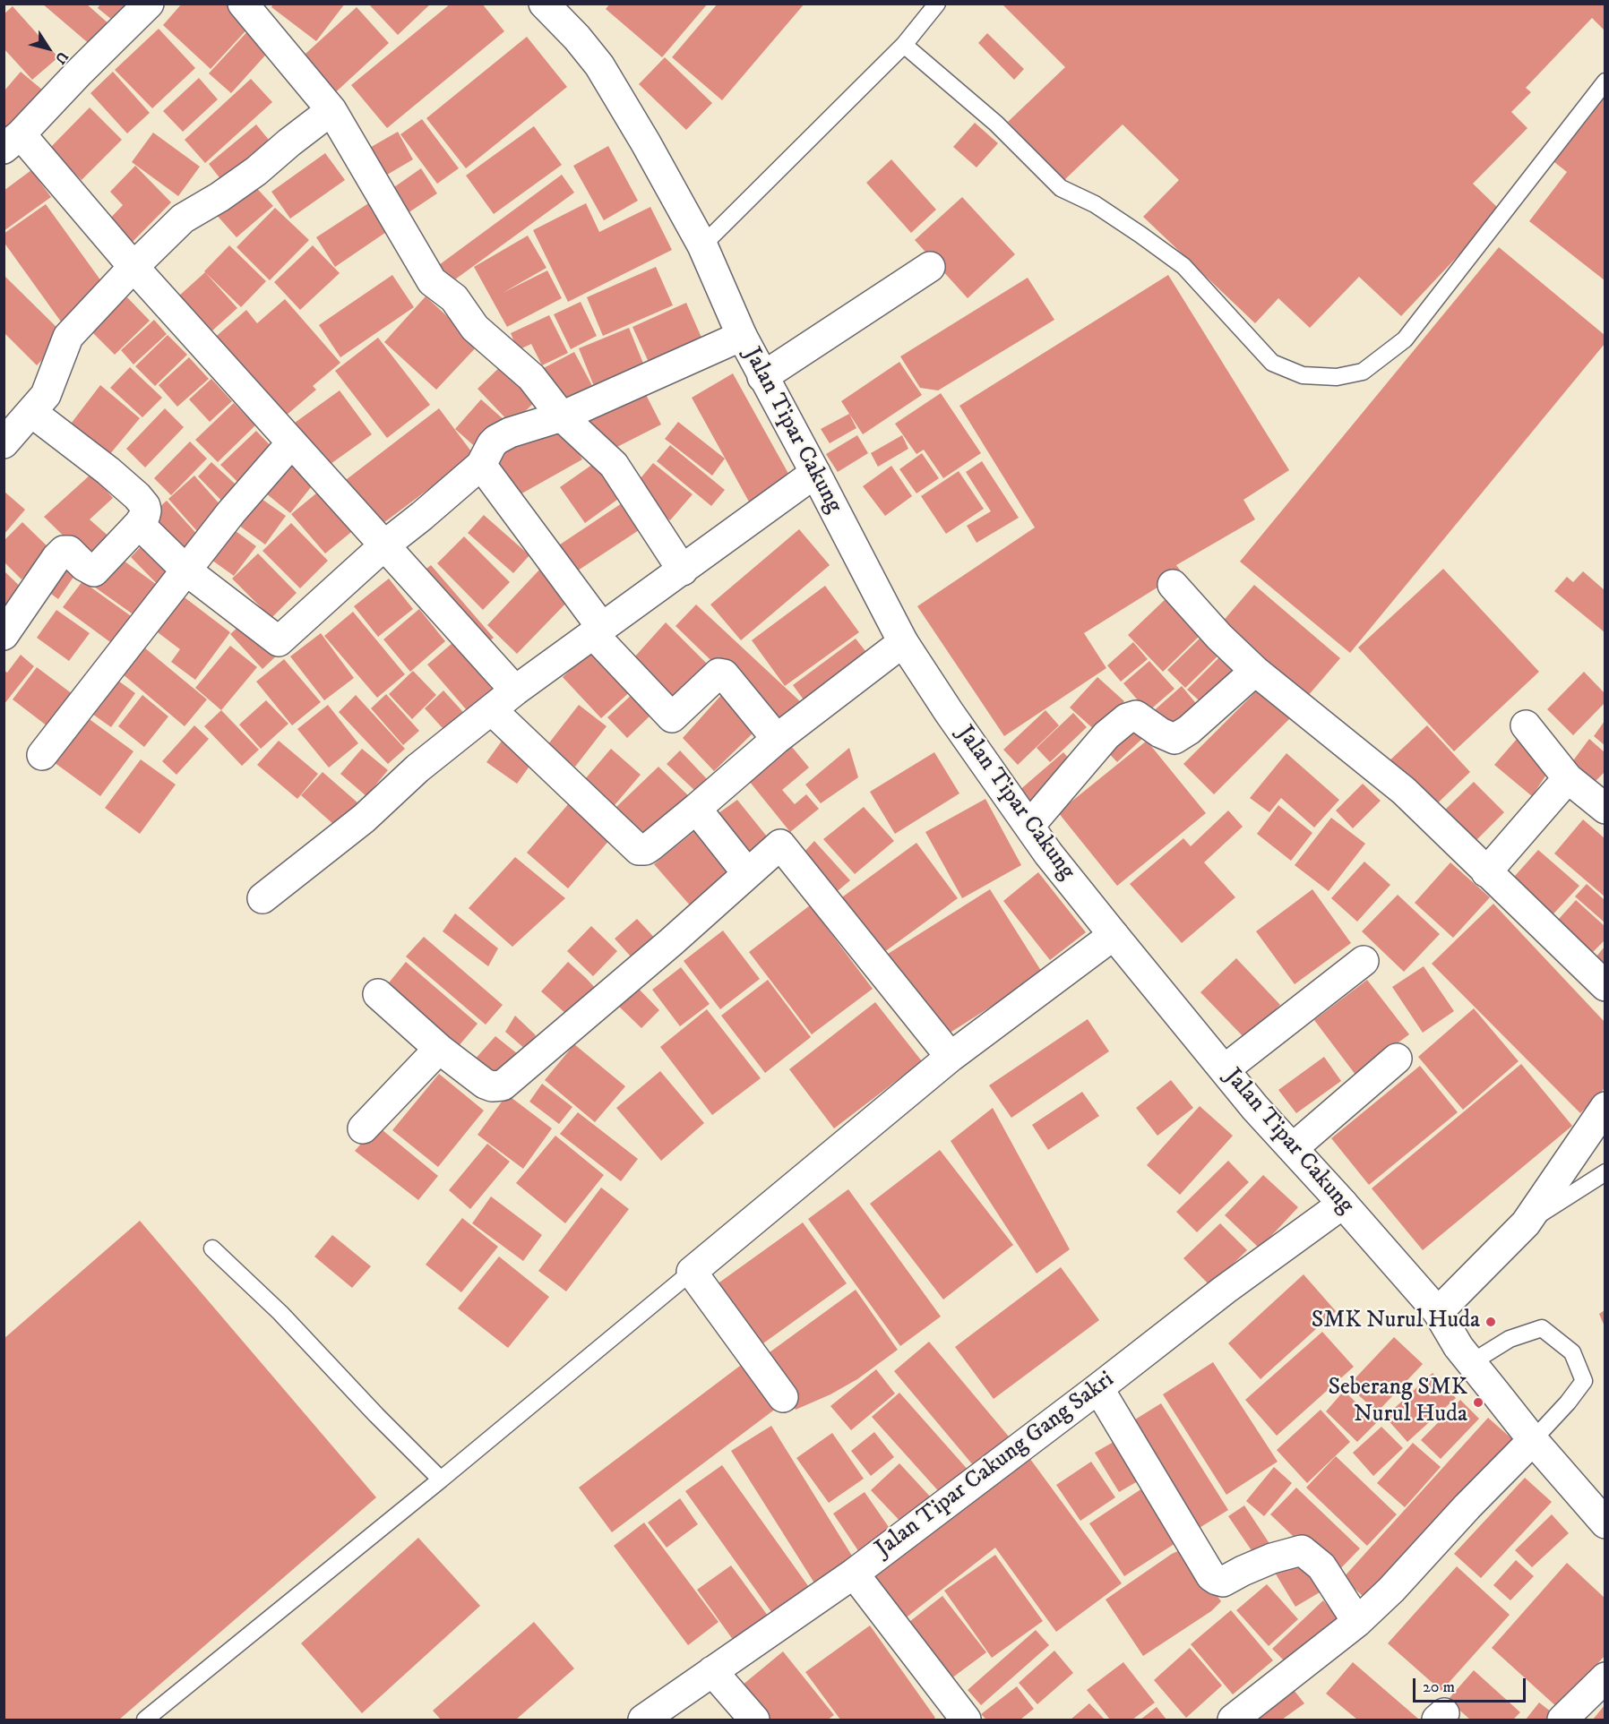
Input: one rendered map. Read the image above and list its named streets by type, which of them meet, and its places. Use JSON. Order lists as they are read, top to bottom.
{
  "streets": {
    "street": ["Jalan Tipar Cakung", "Jalan Tipar Cakung Gang Sakri"]
  },
  "crossings": [
    ["Jalan Tipar Cakung", "Jalan Tipar Cakung Gang Sakri"]
  ],
  "places": ["SMK Nurul Huda", "Seberang SMK Nurul Huda"],
  "scale_bar": "20 m",
  "north": "bottom right"
}
